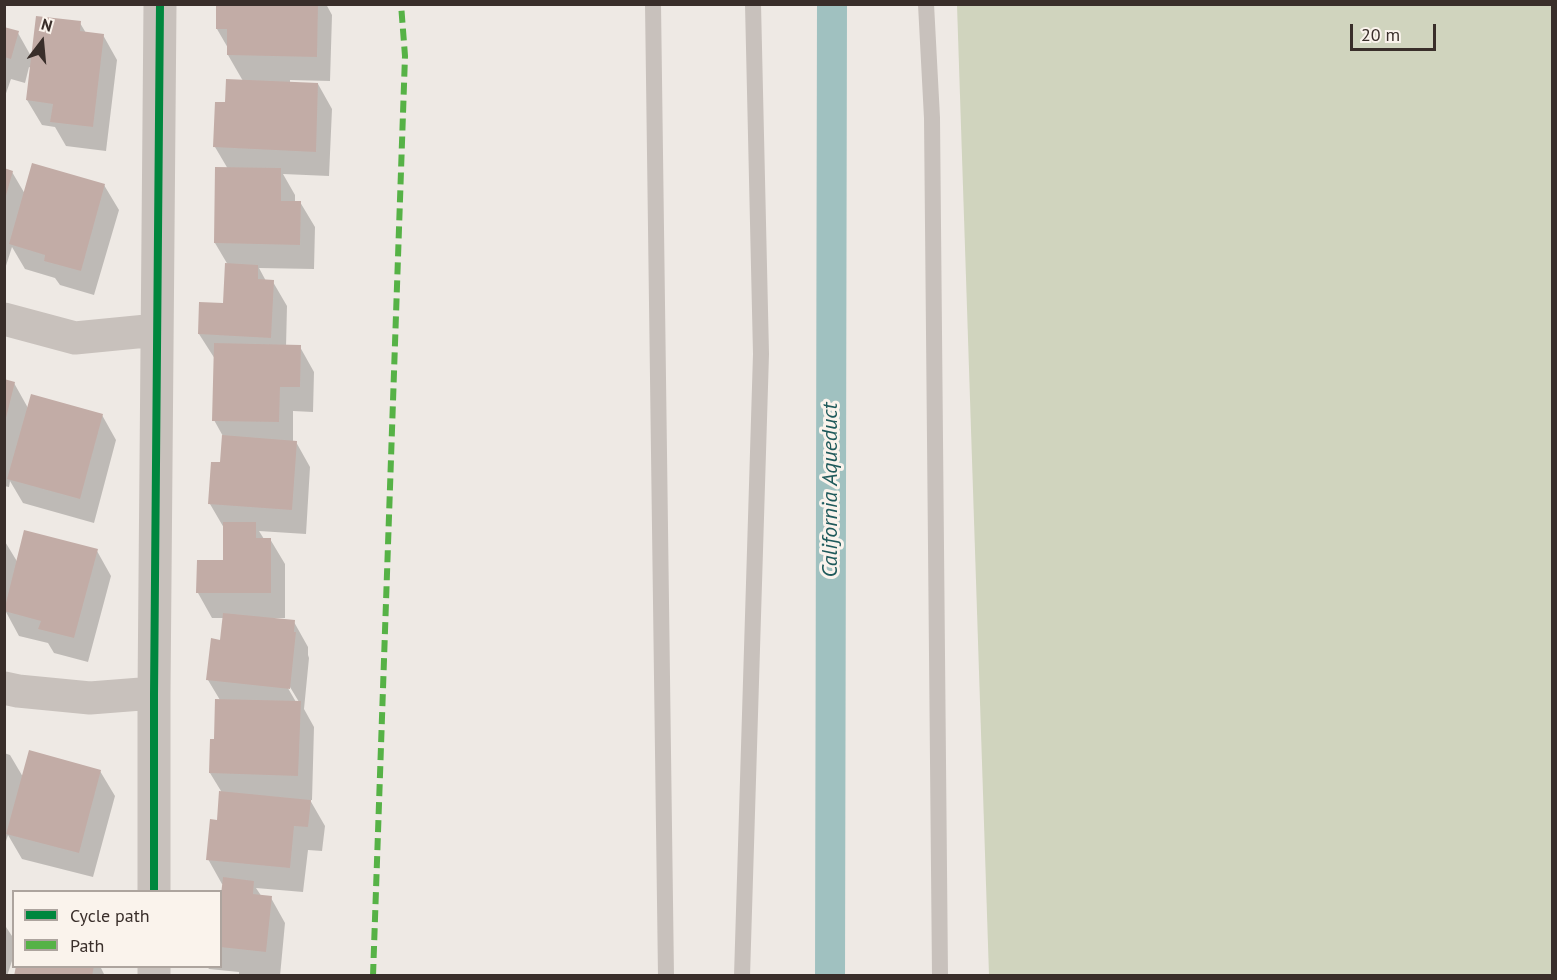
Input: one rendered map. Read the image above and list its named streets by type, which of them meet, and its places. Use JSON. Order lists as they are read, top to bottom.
{
  "water": ["California Aqueduct"],
  "legend": ["Cycle path", "Path"],
  "scale_bar": "20 m",
  "north": "top"
}
